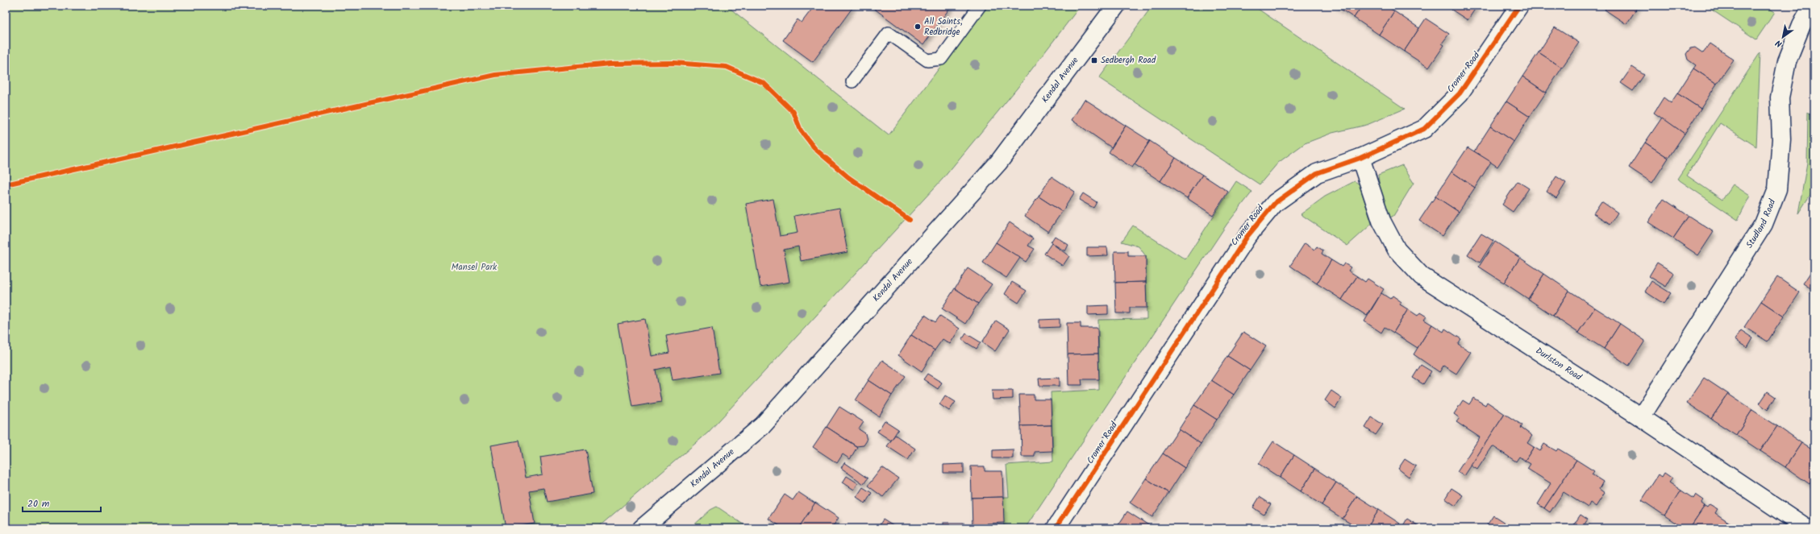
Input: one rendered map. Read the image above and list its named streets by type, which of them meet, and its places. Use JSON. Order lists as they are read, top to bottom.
{
  "streets": {
    "street": [
      "Cromer Road",
      "Kendal Avenue",
      "Studland Road",
      "Durlston Road"
    ]
  },
  "crossings": [
    ["Cromer Road", "Durlston Road"],
    ["Studland Road", "Durlston Road"]
  ],
  "parks": ["Mansel Park"],
  "places": {
    "other": ["All Saints, Redbridge"],
    "transit": ["Sedbergh Road"]
  },
  "scale_bar": "20 m",
  "north": "bottom left"
}
